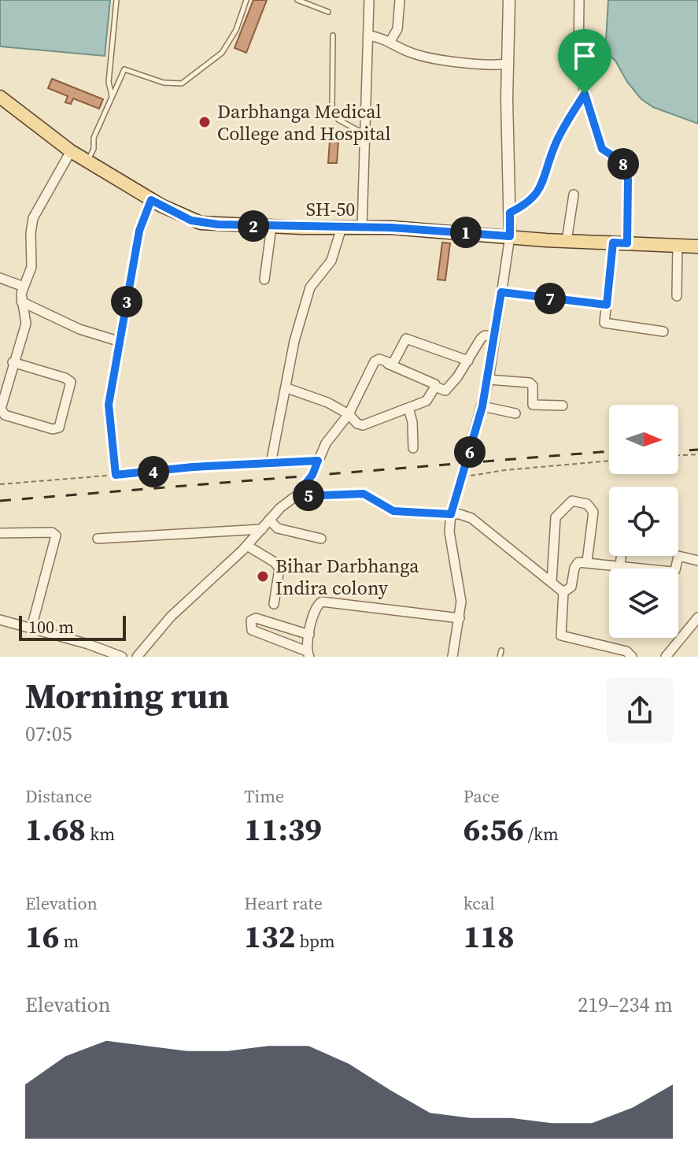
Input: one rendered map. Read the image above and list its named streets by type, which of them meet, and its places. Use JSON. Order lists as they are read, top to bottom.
{
  "streets": {
    "main road": ["SH-50"]
  },
  "places": ["Darbhanga Medical College and Hospital", "Bihar Darbhanga Indira colony"],
  "scale_bar": "100 m",
  "north": "right",
  "page": {
    "pins": [
      "8",
      "2",
      "1",
      "7",
      "3",
      "6",
      "4",
      "5"
    ],
    "scale": "100 m",
    "heading": ["Morning run", "07:05"],
    "stats": [
      ["Distance", "1.68 km"],
      ["Time", "11:39"],
      ["Pace", "6:56 /km"],
      ["Elevation", "16 m"],
      ["Heart rate", "132 bpm"],
      ["kcal", "118"]
    ],
    "chart": ["Elevation", "219–234 m"]
  }
}
